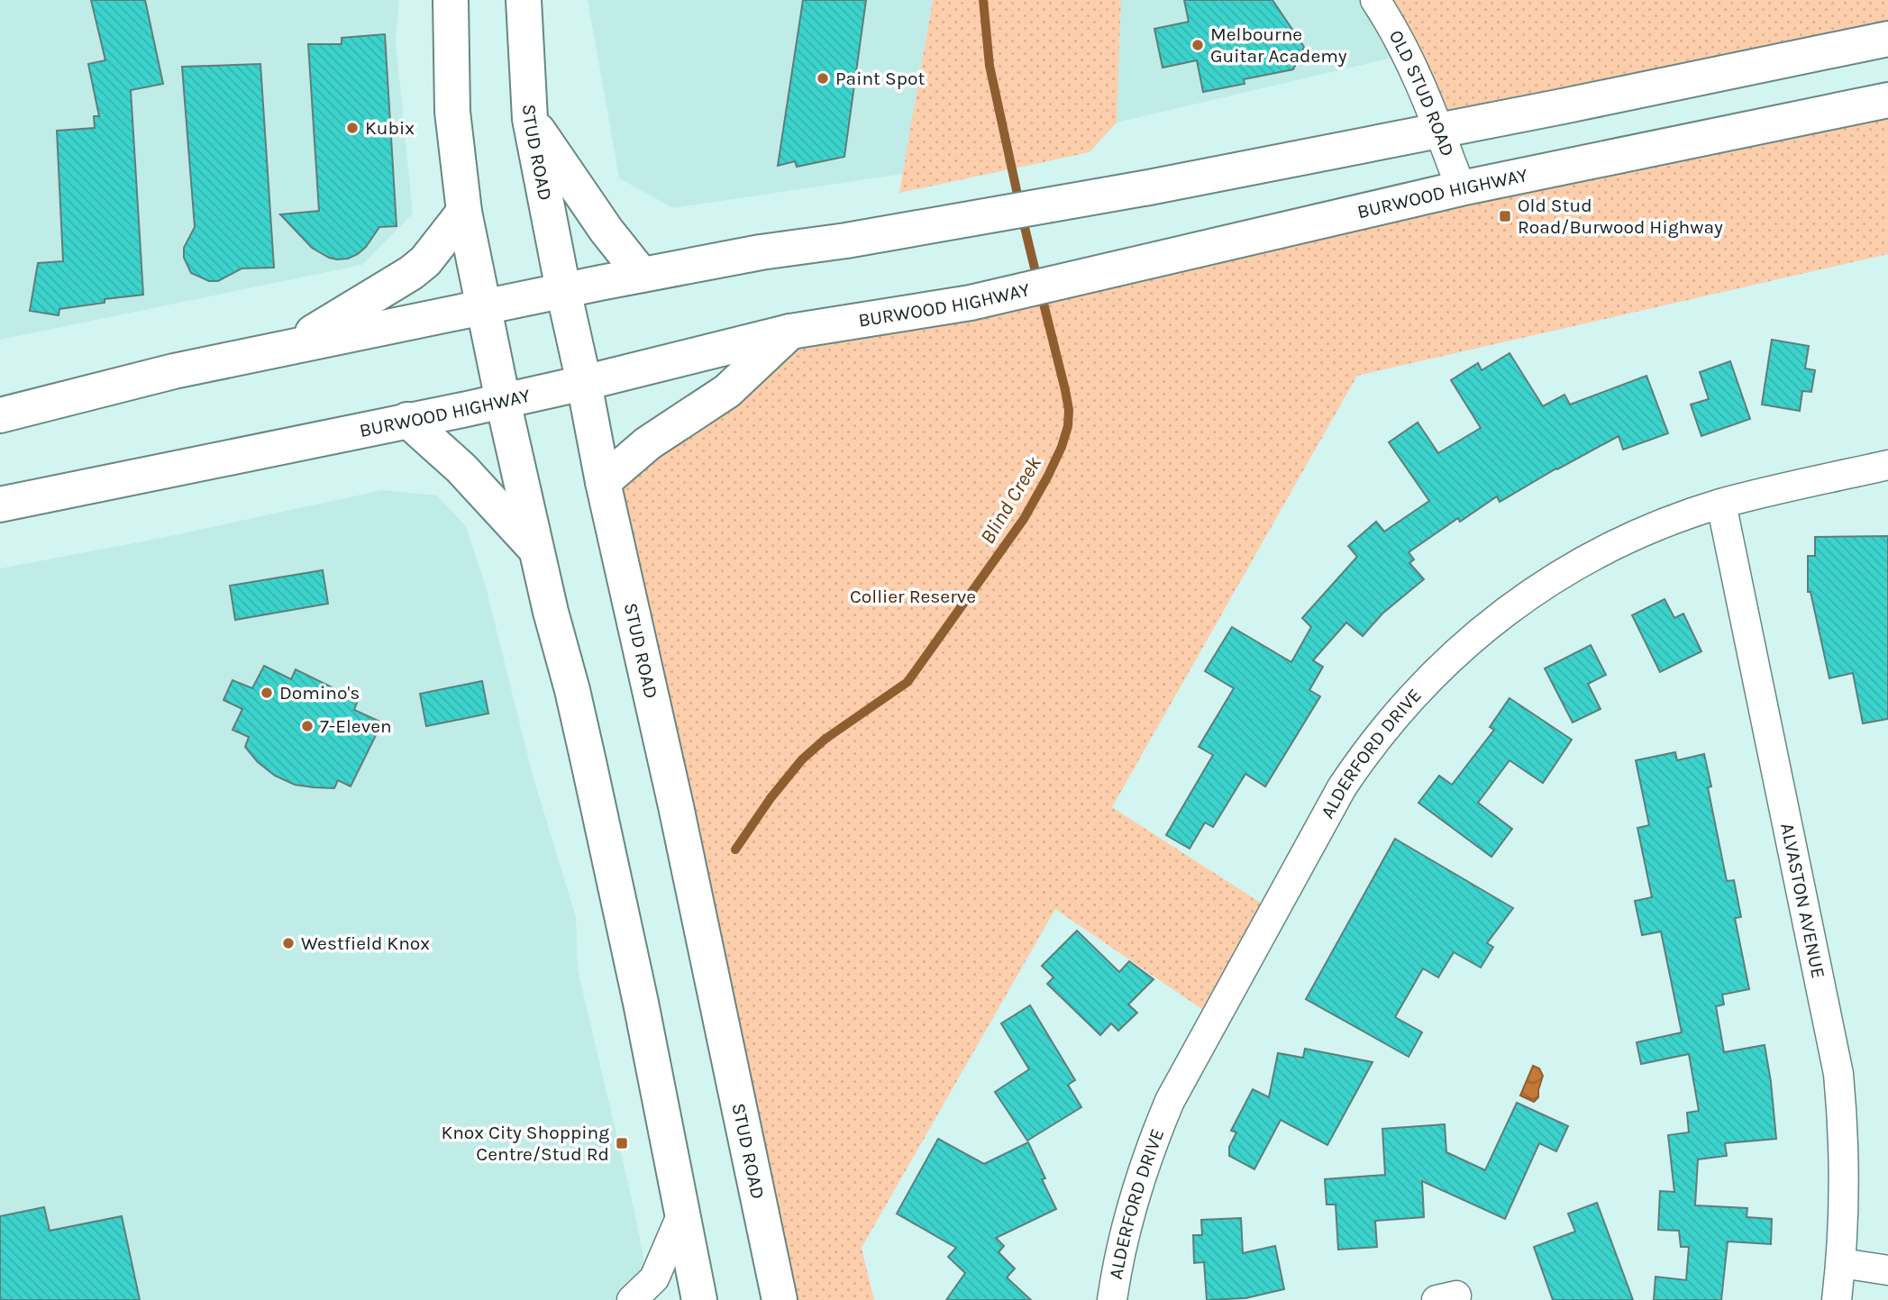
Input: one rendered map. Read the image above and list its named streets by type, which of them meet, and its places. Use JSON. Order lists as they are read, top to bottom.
{
  "streets": {
    "main road": ["STUD ROAD", "BURWOOD HIGHWAY"],
    "street": ["OLD STUD ROAD", "ALDERFORD DRIVE", "ALVASTON AVENUE"]
  },
  "crossings": [
    ["OLD STUD ROAD", "BURWOOD HIGHWAY"],
    ["STUD ROAD", "BURWOOD HIGHWAY"],
    ["ALDERFORD DRIVE", "ALVASTON AVENUE"]
  ],
  "water": ["Blind Creek"],
  "parks": ["Collier Reserve"],
  "places": {
    "other": [
      "Melbourne Guitar Academy",
      "Paint Spot",
      "Kubix",
      "Domino's",
      "7-Eleven",
      "Westfield Knox"
    ],
    "transit": ["Old Stud Road/Burwood Highway", "Knox City Shopping Centre/Stud Rd"]
  }
}
